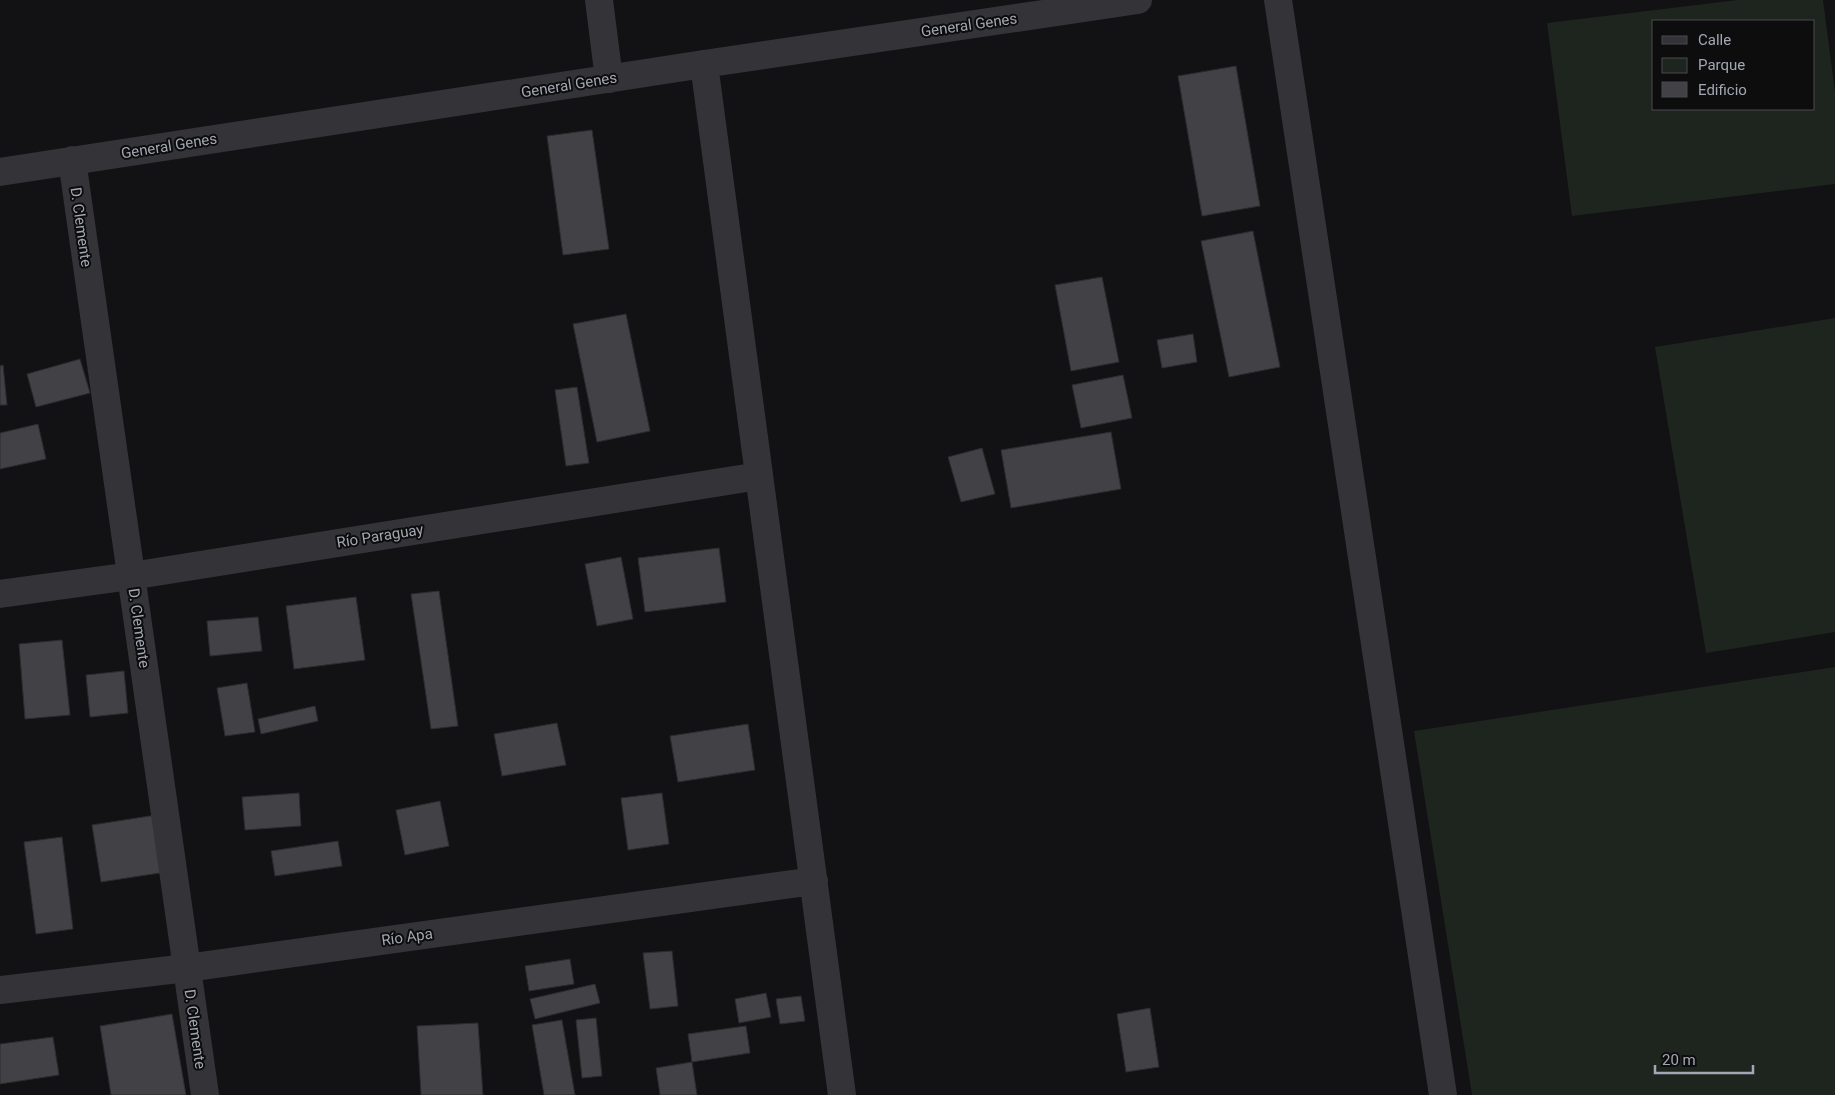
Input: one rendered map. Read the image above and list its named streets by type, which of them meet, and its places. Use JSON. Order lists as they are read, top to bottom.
{
  "streets": {
    "street": [
      "General Genes",
      "D. Clemente",
      "Río Paraguay",
      "Río Apa"
    ]
  },
  "crossings": [
    ["General Genes", "D. Clemente"],
    ["D. Clemente", "Río Paraguay"],
    ["D. Clemente", "Río Apa"]
  ],
  "legend": ["Calle", "Parque", "Edificio"],
  "scale_bar": "20 m"
}
